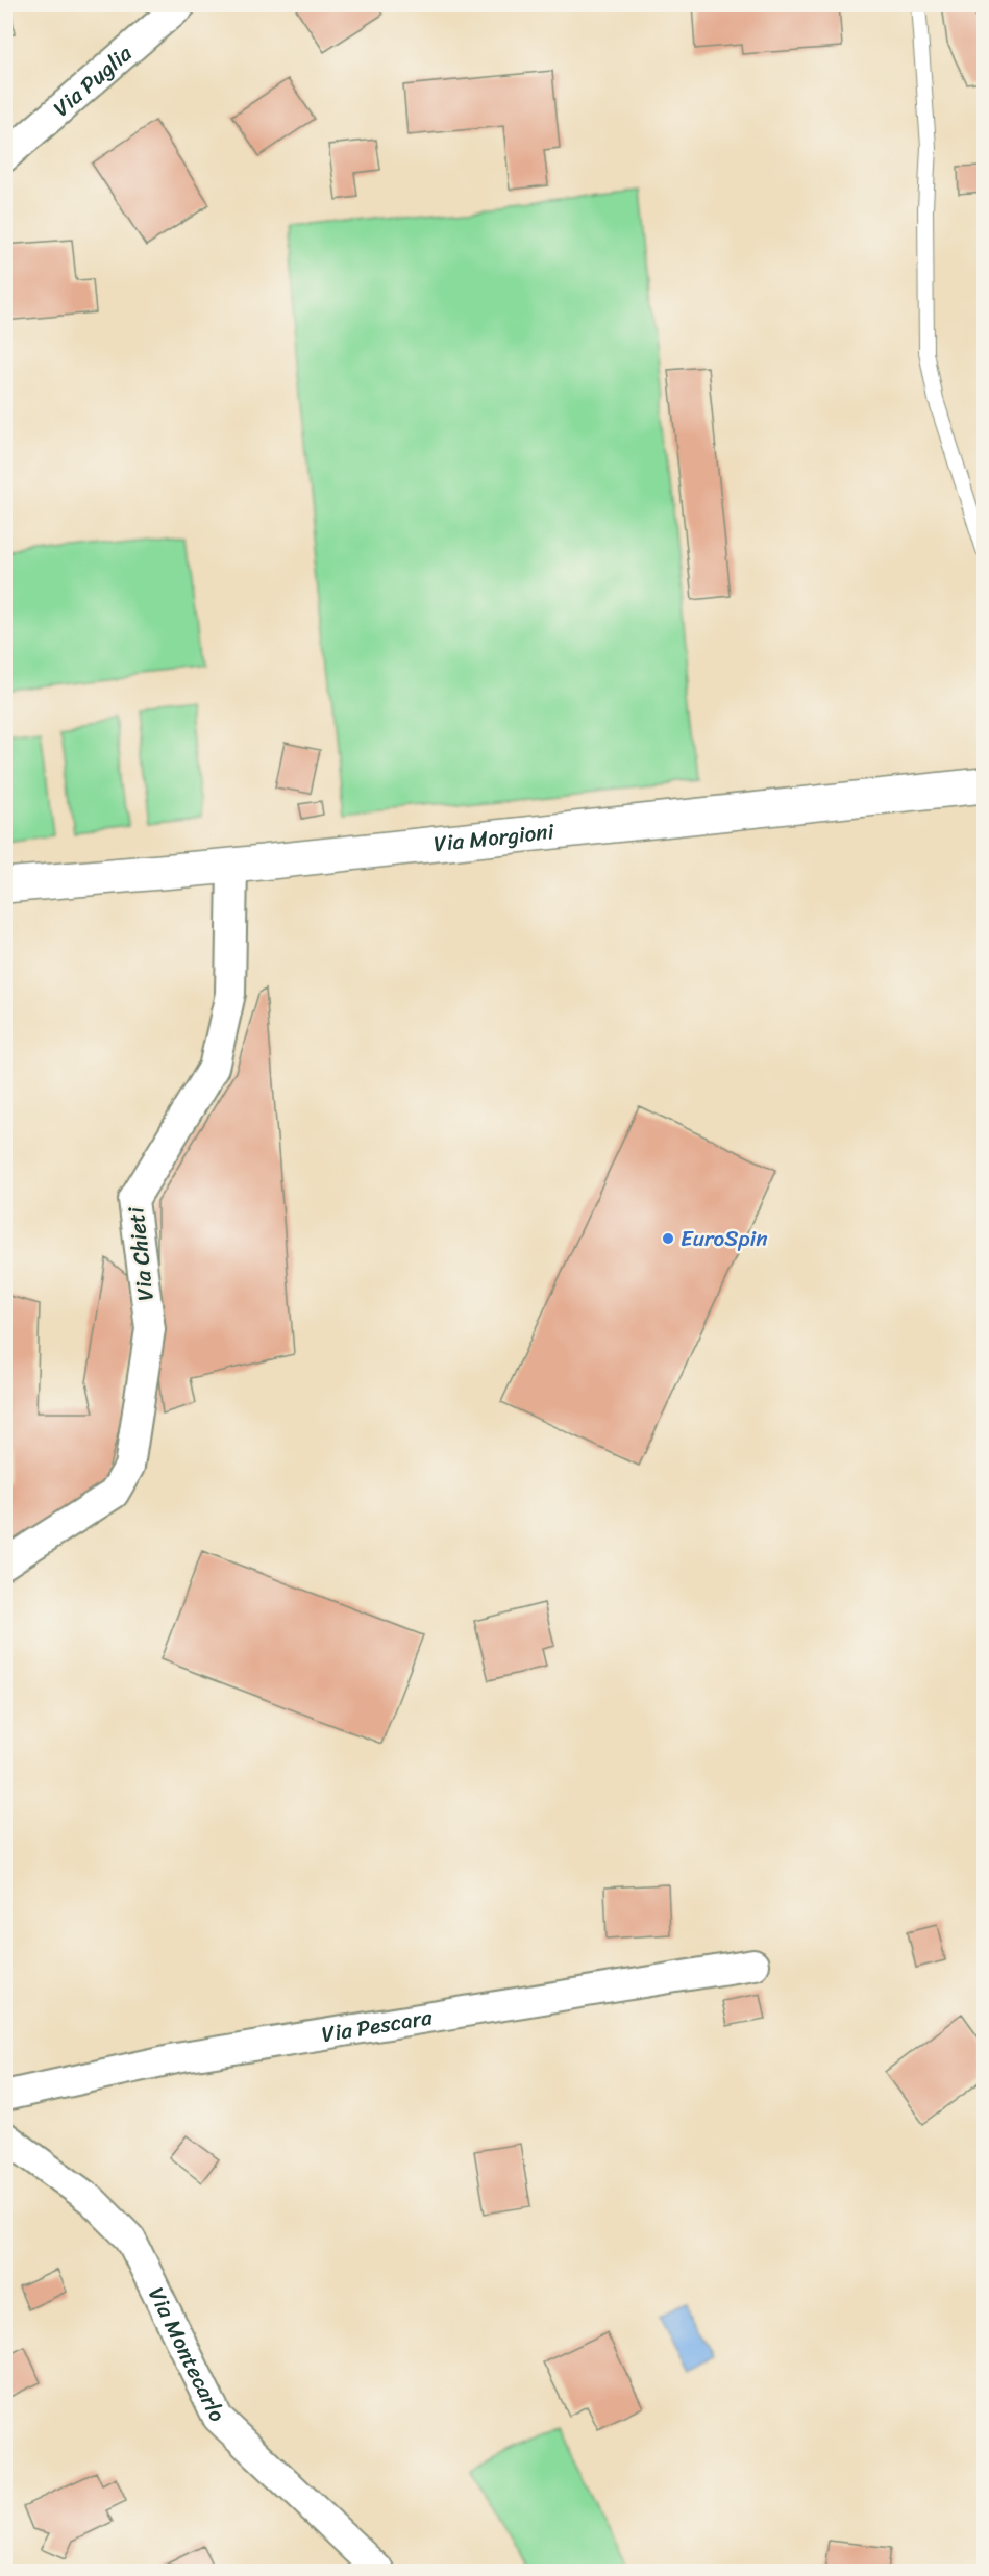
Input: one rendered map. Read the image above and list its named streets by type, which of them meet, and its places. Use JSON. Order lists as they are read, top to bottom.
{
  "streets": {
    "main road": ["Via Morgioni"],
    "street": [
      "Via Puglia",
      "Via Chieti",
      "Via Pescara",
      "Via Montecarlo"
    ]
  },
  "crossings": [
    ["Via Morgioni", "Via Chieti"]
  ],
  "places": ["EuroSpin"]
}
